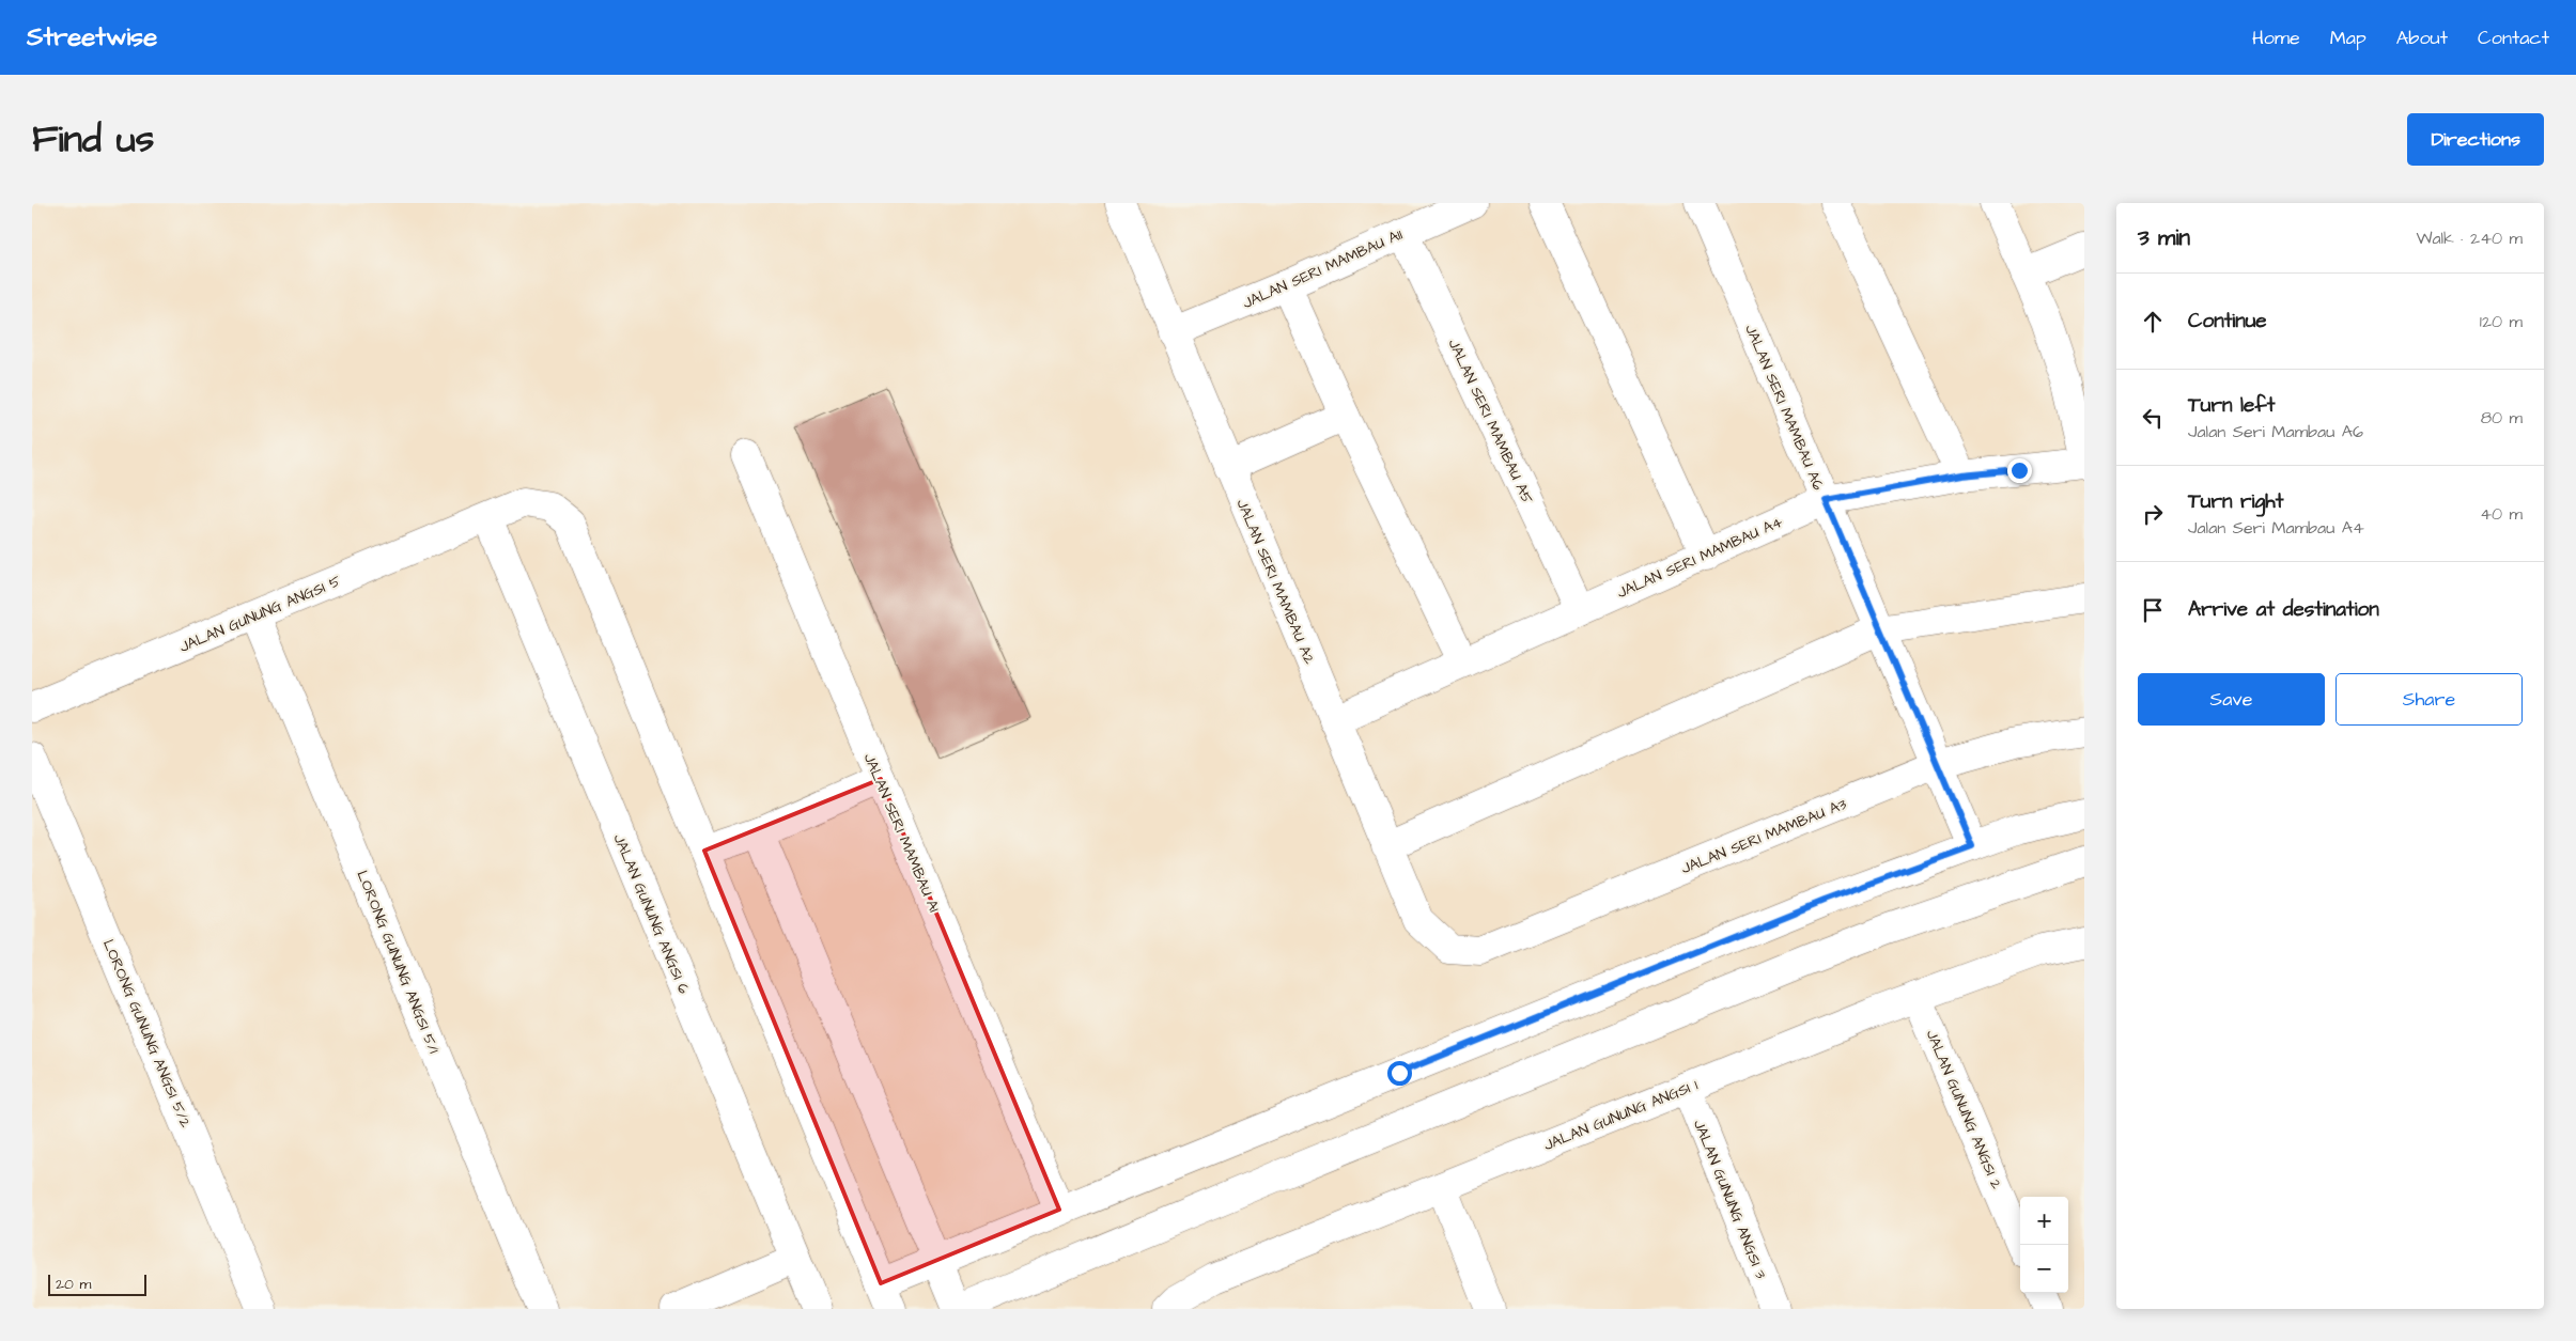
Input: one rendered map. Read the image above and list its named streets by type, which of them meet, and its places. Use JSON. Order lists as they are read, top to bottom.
{
  "streets": {
    "street": [
      "JALAN SERI MAMBAU A11",
      "JALAN SERI MAMBAU A6",
      "JALAN SERI MAMBAU A5",
      "JALAN SERI MAMBAU A4",
      "JALAN SERI MAMBAU A2",
      "JALAN GUNUNG ANGSI 5",
      "JALAN SERI MAMBAU A1",
      "JALAN SERI MAMBAU A3",
      "JALAN GUNUNG ANGSI 6",
      "LORONG GUNUNG ANGSI 5/1",
      "LORONG GUNUNG ANGSI 5/2",
      "JALAN GUNUNG ANGSI 2",
      "JALAN GUNUNG ANGSI 1",
      "JALAN GUNUNG ANGSI 3"
    ]
  },
  "crossings": [
    ["JALAN SERI MAMBAU A11", "JALAN SERI MAMBAU A5"],
    ["JALAN SERI MAMBAU A11", "JALAN SERI MAMBAU A2"],
    ["JALAN SERI MAMBAU A6", "JALAN SERI MAMBAU A4"],
    ["JALAN SERI MAMBAU A6", "JALAN SERI MAMBAU A3"],
    ["JALAN SERI MAMBAU A5", "JALAN SERI MAMBAU A4"],
    ["JALAN SERI MAMBAU A4", "JALAN SERI MAMBAU A2"],
    ["JALAN SERI MAMBAU A2", "JALAN SERI MAMBAU A3"],
    ["JALAN GUNUNG ANGSI 5", "JALAN GUNUNG ANGSI 6"],
    ["JALAN GUNUNG ANGSI 5", "LORONG GUNUNG ANGSI 5/1"],
    ["JALAN GUNUNG ANGSI 2", "JALAN GUNUNG ANGSI 1"],
    ["JALAN GUNUNG ANGSI 1", "JALAN GUNUNG ANGSI 3"]
  ],
  "scale_bar": "20 m",
  "page": {
    "header": "Streetwise",
    "nav": [
      "Home",
      "Map",
      "About",
      "Contact"
    ],
    "title": "Find us",
    "buttons": [
      "Directions",
      ["Save", "Share"]
    ],
    "heading": ["3 min", "Walk · 240 m"],
    "list": [
      ["Continue", "120 m"],
      ["Turn left", "Jalan Seri Mambau A6", "80 m"],
      ["Turn right", "Jalan Seri Mambau A4", "40 m"],
      "Arrive at destination"
    ],
    "map_buttons": ["+", "−"],
    "scale": "20 m"
  }
}
